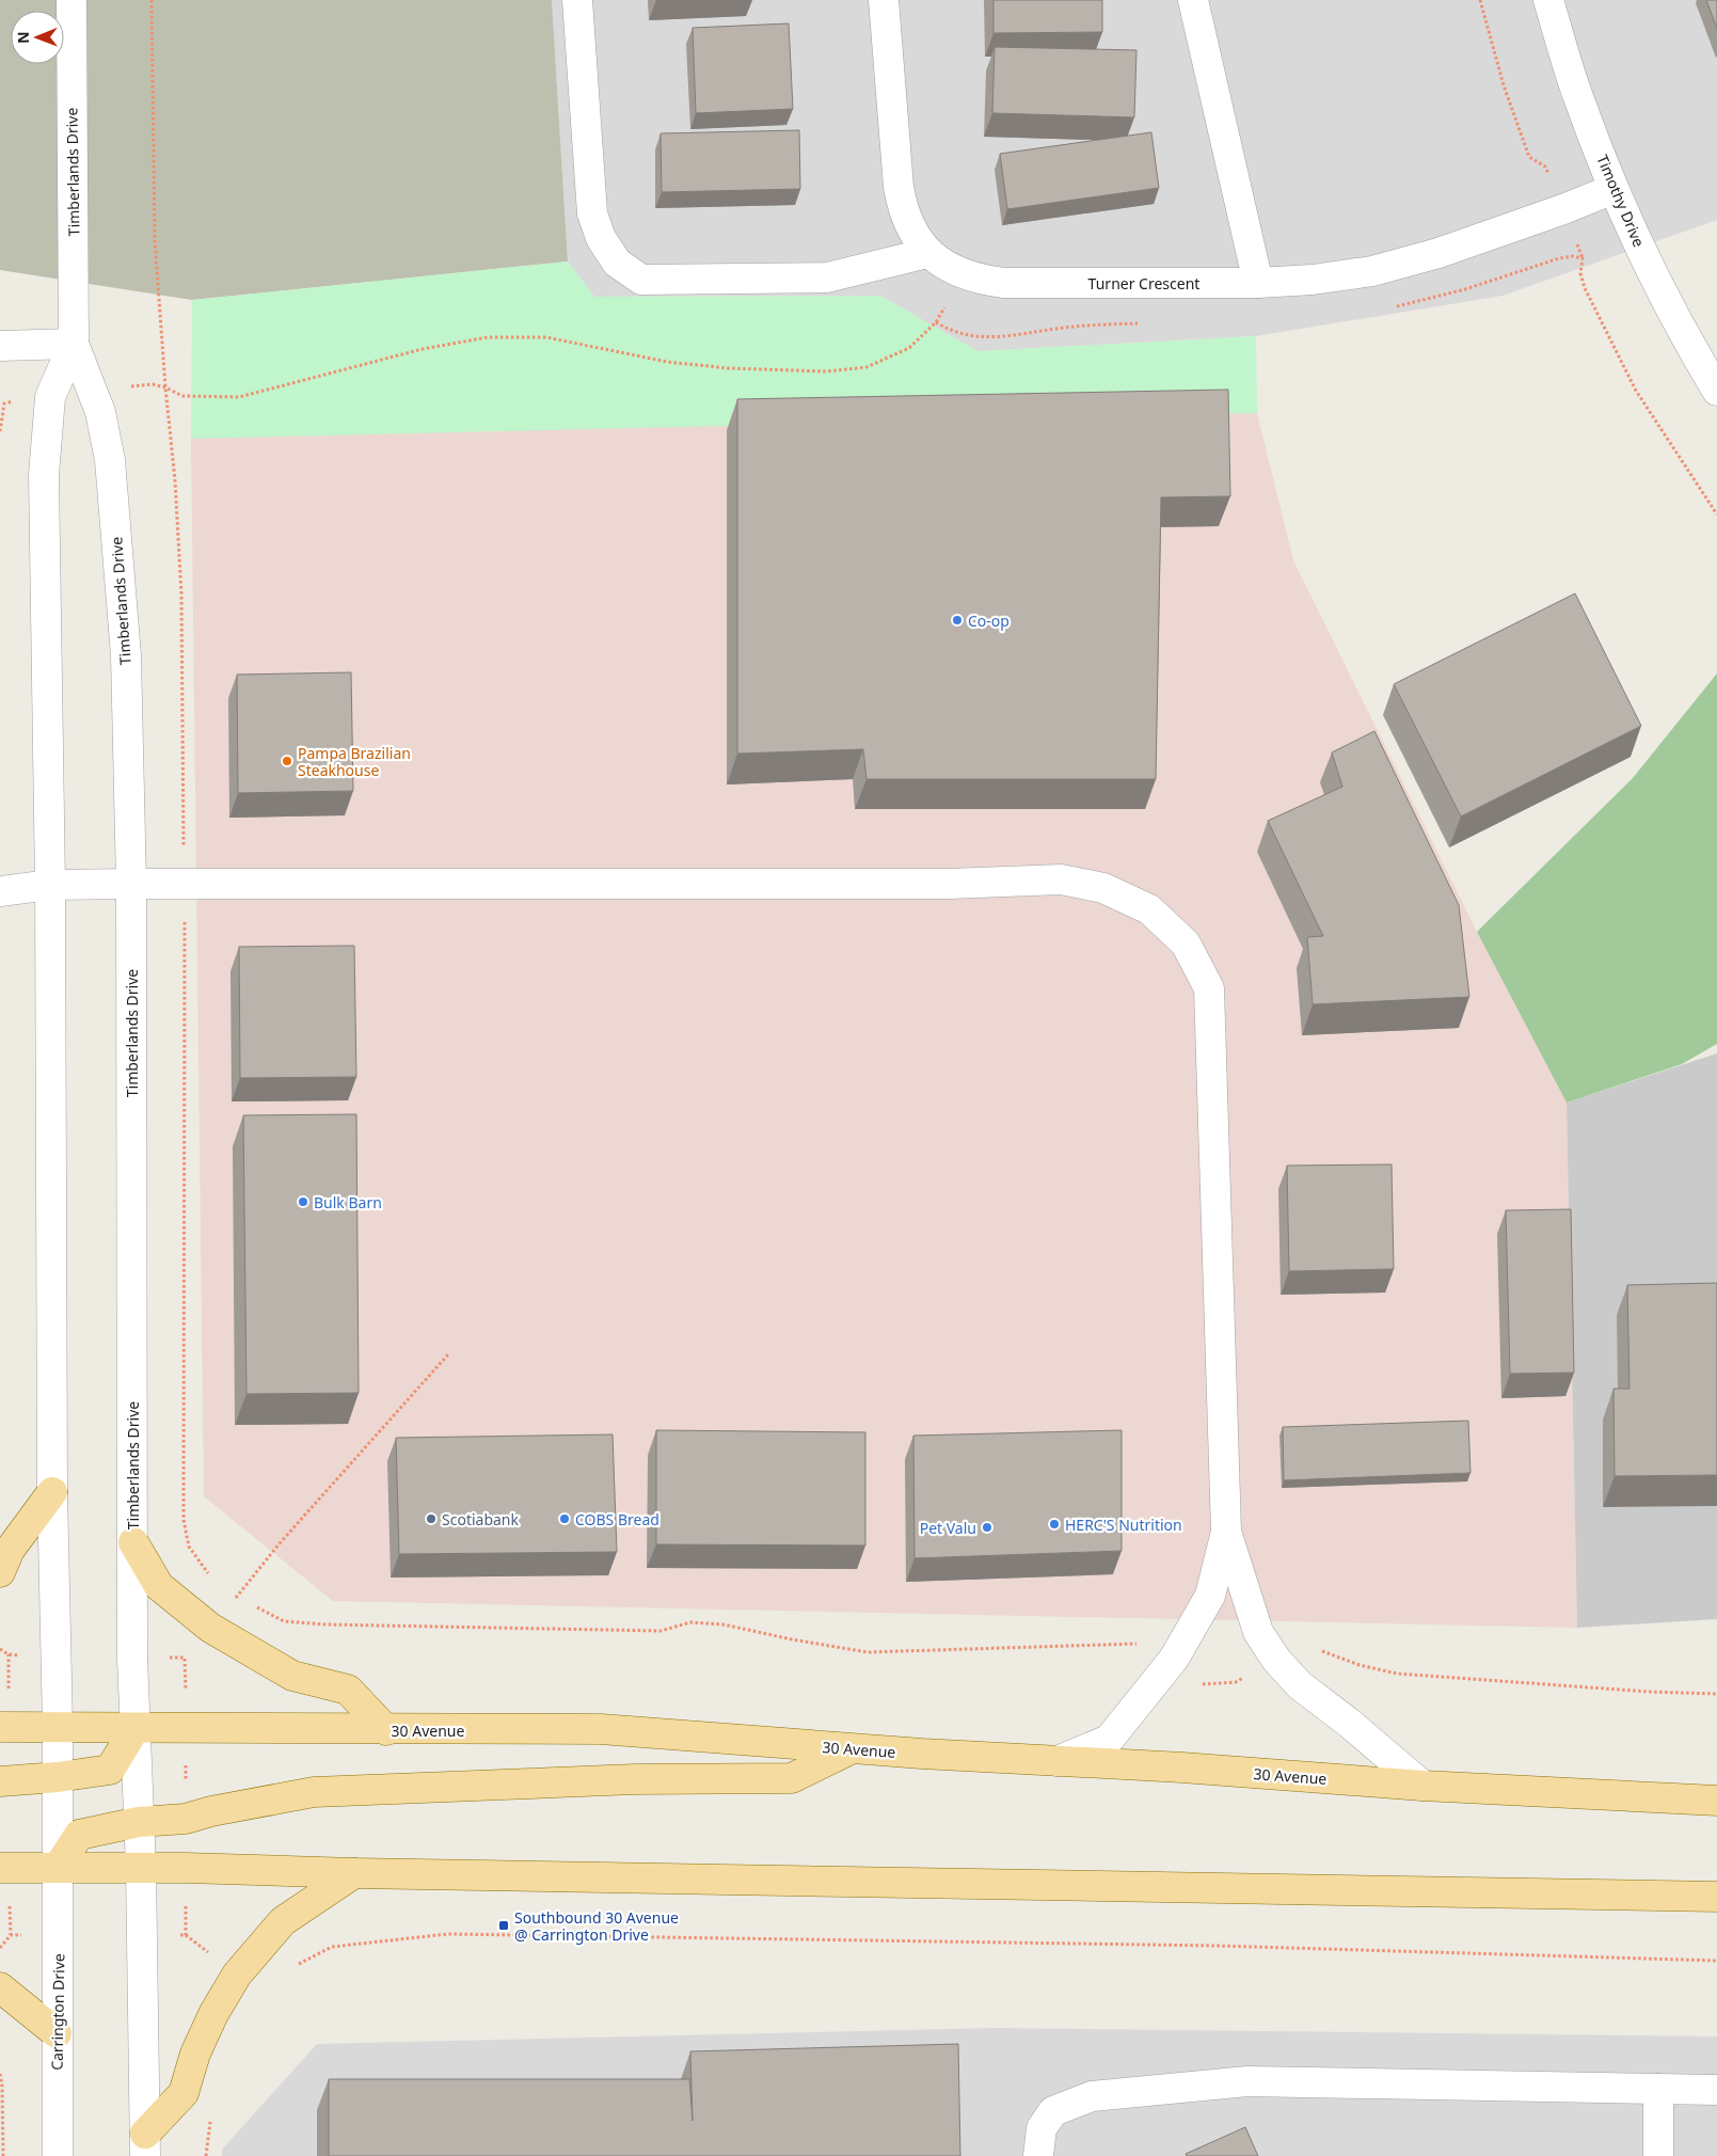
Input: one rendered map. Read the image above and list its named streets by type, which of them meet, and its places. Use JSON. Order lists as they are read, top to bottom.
{
  "streets": {
    "main road": ["30 Avenue"],
    "street": [
      "Timberlands Drive",
      "Timothy Drive",
      "Turner Crescent",
      "Carrington Drive"
    ]
  },
  "crossings": [
    ["Timberlands Drive", "30 Avenue"],
    ["Timberlands Drive", "Carrington Drive"],
    ["Timothy Drive", "Turner Crescent"]
  ],
  "places": {
    "other": [
      "Co-op",
      "Pampa Brazilian Steakhouse",
      "Bulk Barn",
      "Scotiabank",
      "COBS Bread",
      "HERC'S Nutrition",
      "Pet Valu"
    ],
    "transit": ["Southbound 30 Avenue @ Carrington Drive"]
  },
  "north": "left"
}
